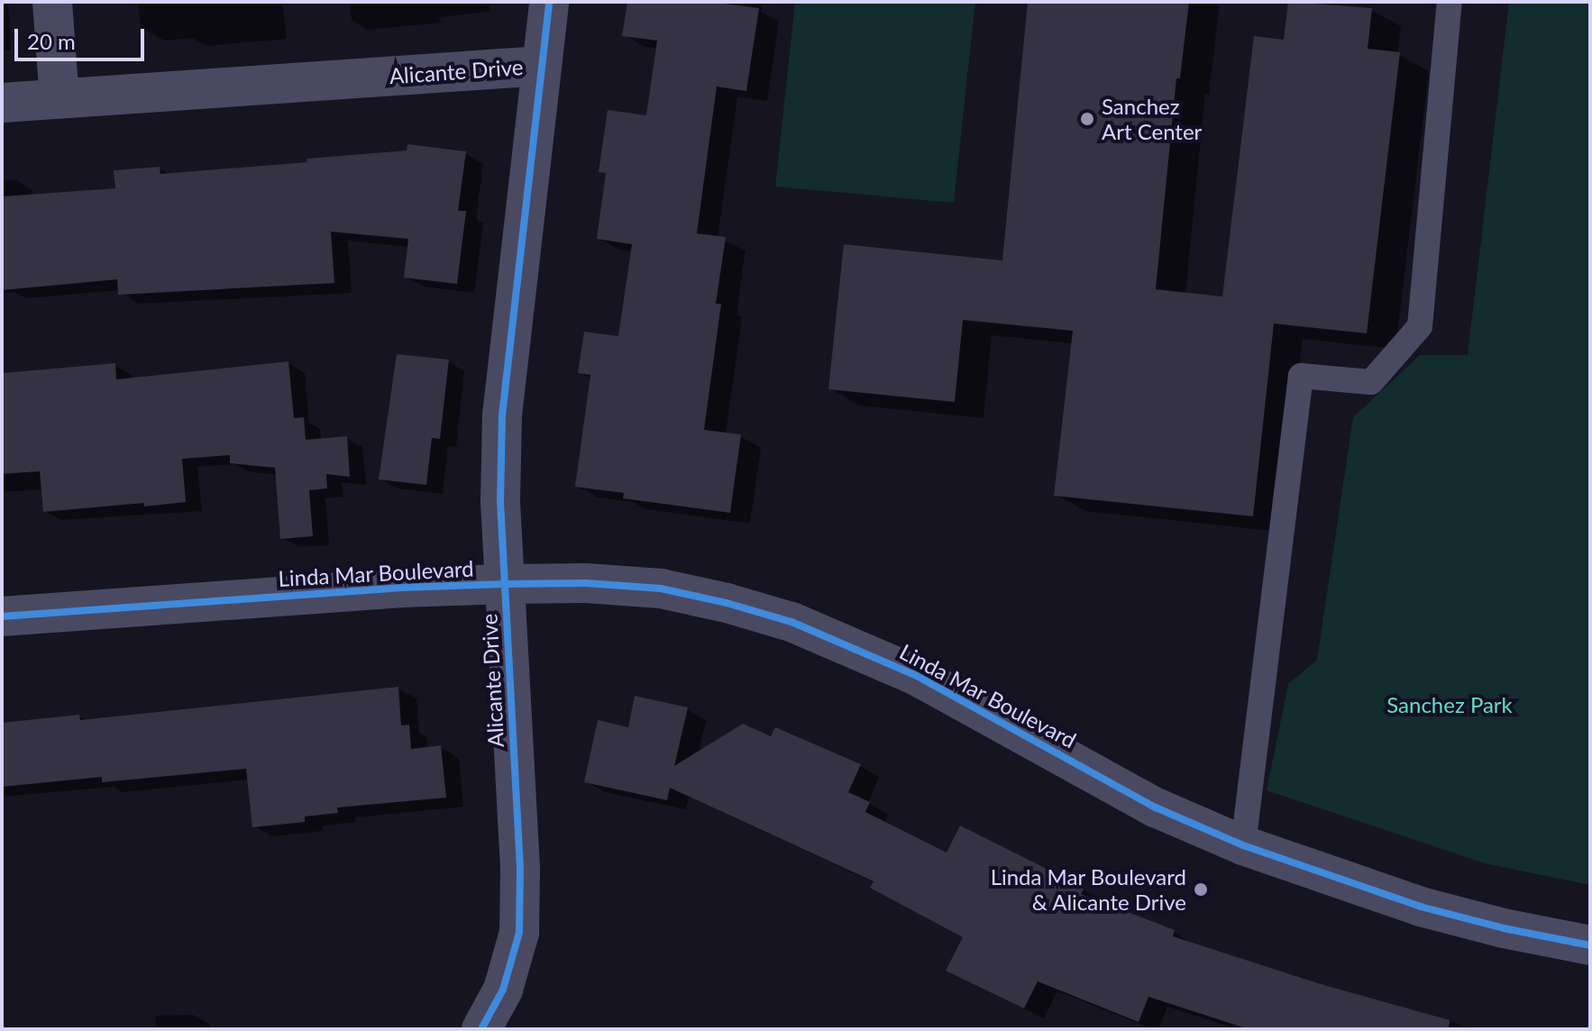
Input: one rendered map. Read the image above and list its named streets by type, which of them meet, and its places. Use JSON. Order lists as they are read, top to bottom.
{
  "streets": {
    "street": ["Alicante Drive", "Linda Mar Boulevard"]
  },
  "crossings": [
    ["Alicante Drive", "Linda Mar Boulevard"]
  ],
  "parks": ["Sanchez Park"],
  "places": ["Sanchez Art Center", "Linda Mar Boulevard & Alicante Drive"],
  "scale_bar": "20 m"
}
